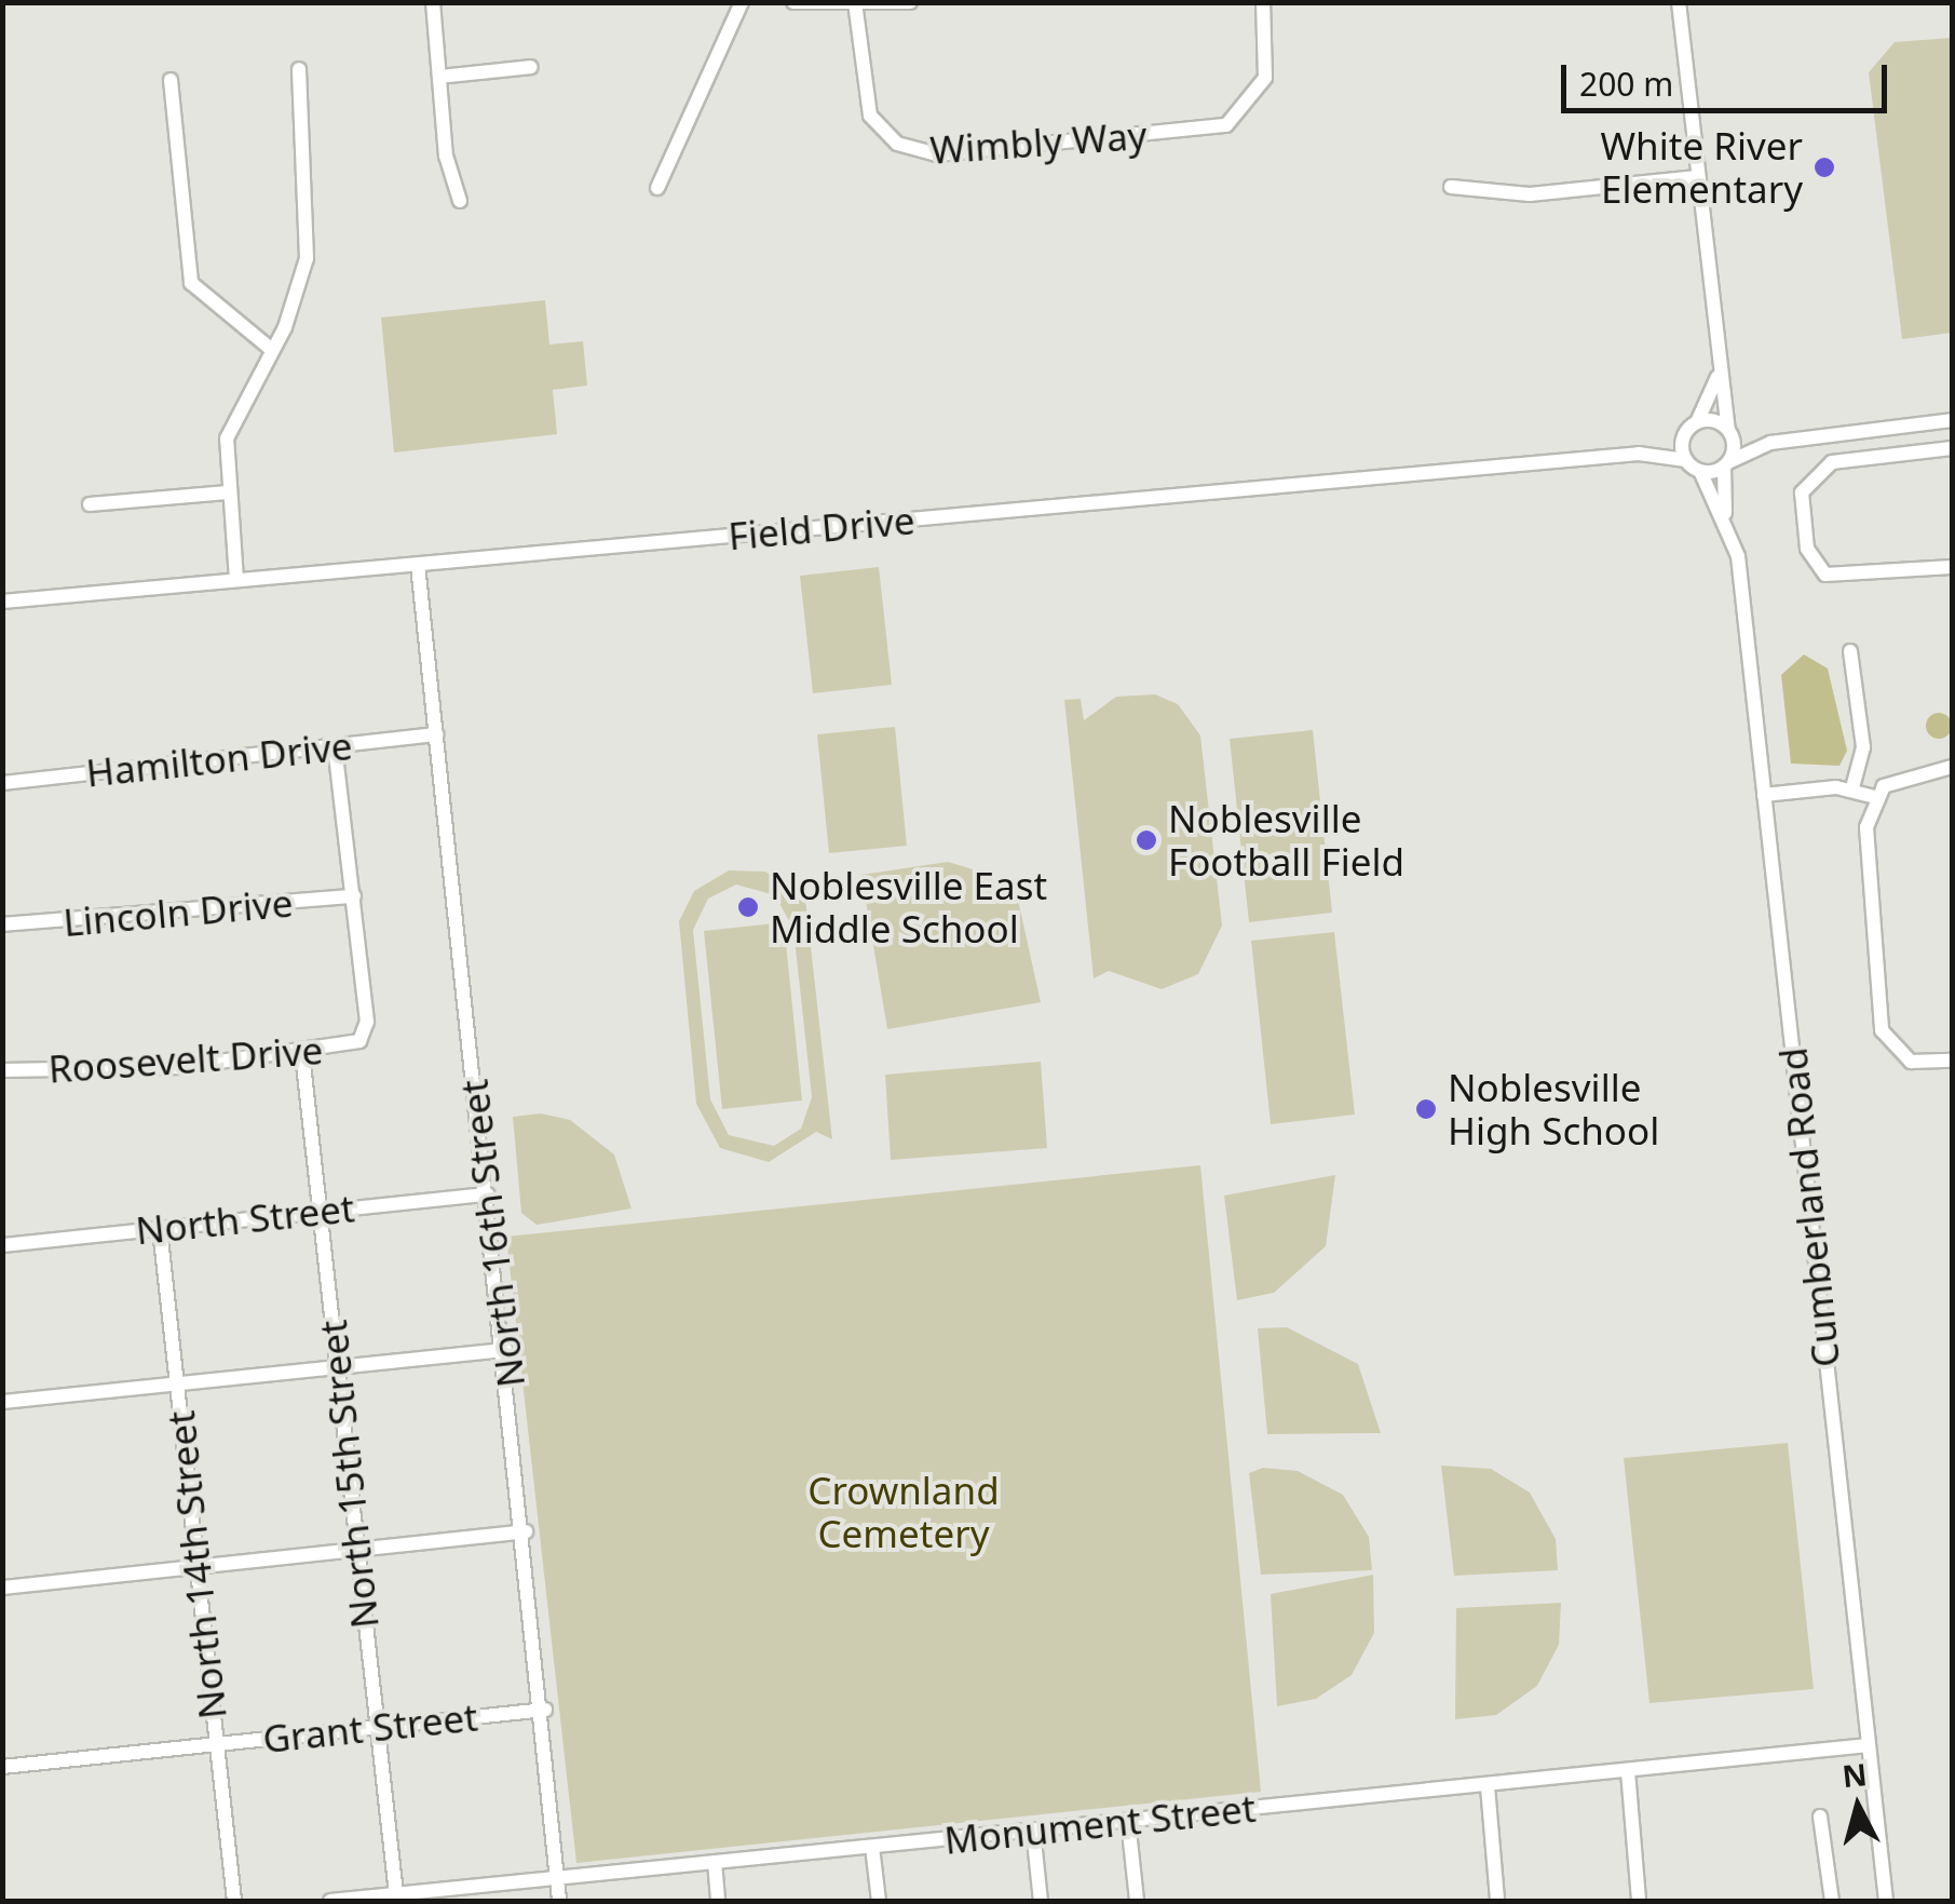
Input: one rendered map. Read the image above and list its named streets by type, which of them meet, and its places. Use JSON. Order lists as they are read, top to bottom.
{
  "streets": {
    "street": [
      "Wimbly Way",
      "Field Drive",
      "Hamilton Drive",
      "Lincoln Drive",
      "Roosevelt Drive",
      "Cumberland Road",
      "North Street",
      "North 16th Street",
      "North 15th Street",
      "North 14th Street",
      "Grant Street",
      "Monument Street"
    ]
  },
  "crossings": [
    ["Field Drive", "North 16th Street"],
    ["Hamilton Drive", "North 16th Street"],
    ["Lincoln Drive", "Roosevelt Drive"],
    ["Roosevelt Drive", "North 15th Street"],
    ["Cumberland Road", "Monument Street"],
    ["North Street", "North 16th Street"],
    ["North Street", "North 15th Street"],
    ["North Street", "North 14th Street"],
    ["North 16th Street", "Grant Street"],
    ["North 16th Street", "Monument Street"],
    ["North 15th Street", "Grant Street"],
    ["North 15th Street", "Monument Street"],
    ["North 14th Street", "Grant Street"]
  ],
  "parks": ["Crownland Cemetery"],
  "places": [
    "White River Elementary",
    "Noblesville Football Field",
    "Noblesville East Middle School",
    "Noblesville High School"
  ],
  "scale_bar": "200 m",
  "north": "top"
}
